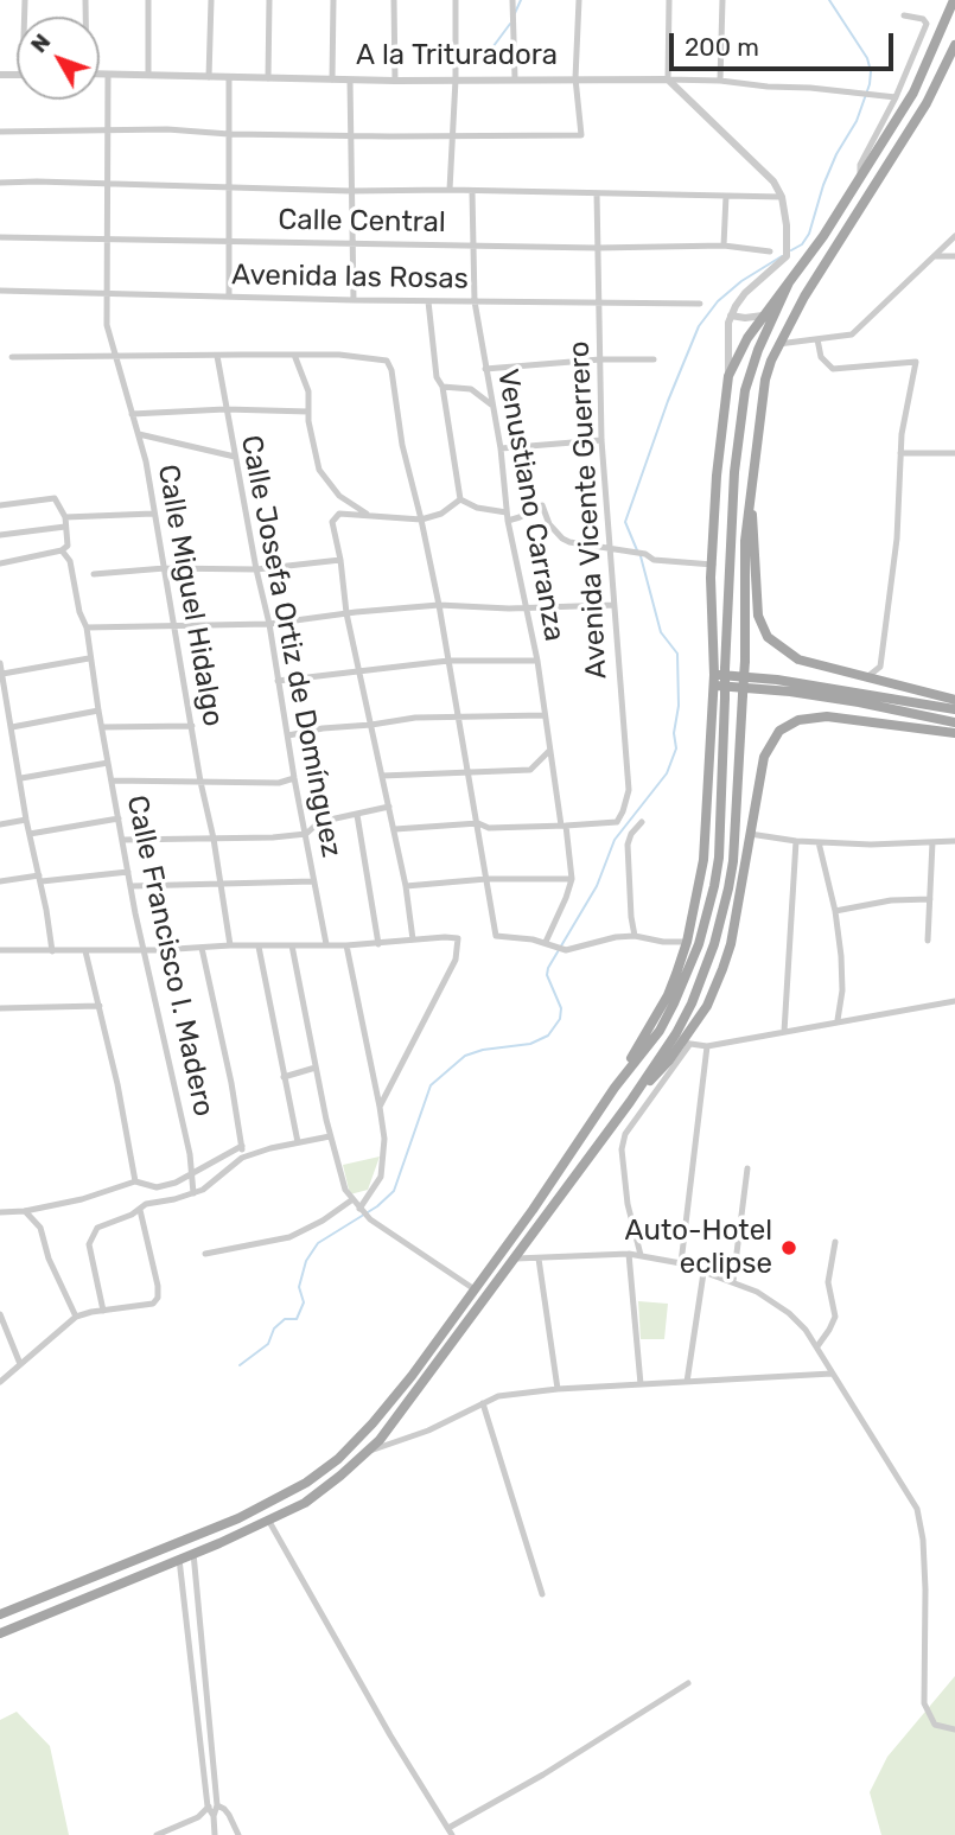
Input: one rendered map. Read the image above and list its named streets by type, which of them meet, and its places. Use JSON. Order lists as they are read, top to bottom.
{
  "streets": {
    "street": [
      "A la Trituradora",
      "Calle Central",
      "Avenida las Rosas",
      "Venustiano Carranza",
      "Avenida Vicente Guerrero",
      "Calle Miguel Hidalgo",
      "Calle Josefa Ortiz de Domínguez",
      "Calle Francisco I. Madero"
    ]
  },
  "crossings": [
    ["A la Trituradora", "Calle Miguel Hidalgo"],
    ["Calle Central", "Venustiano Carranza"],
    ["Calle Central", "Avenida Vicente Guerrero"],
    ["Calle Central", "Calle Miguel Hidalgo"],
    ["Avenida las Rosas", "Venustiano Carranza"],
    ["Avenida las Rosas", "Avenida Vicente Guerrero"],
    ["Avenida las Rosas", "Calle Miguel Hidalgo"],
    ["Venustiano Carranza", "Avenida Vicente Guerrero"]
  ],
  "places": ["Auto-Hotel eclipse"],
  "scale_bar": "200 m",
  "north": "top left"
}
